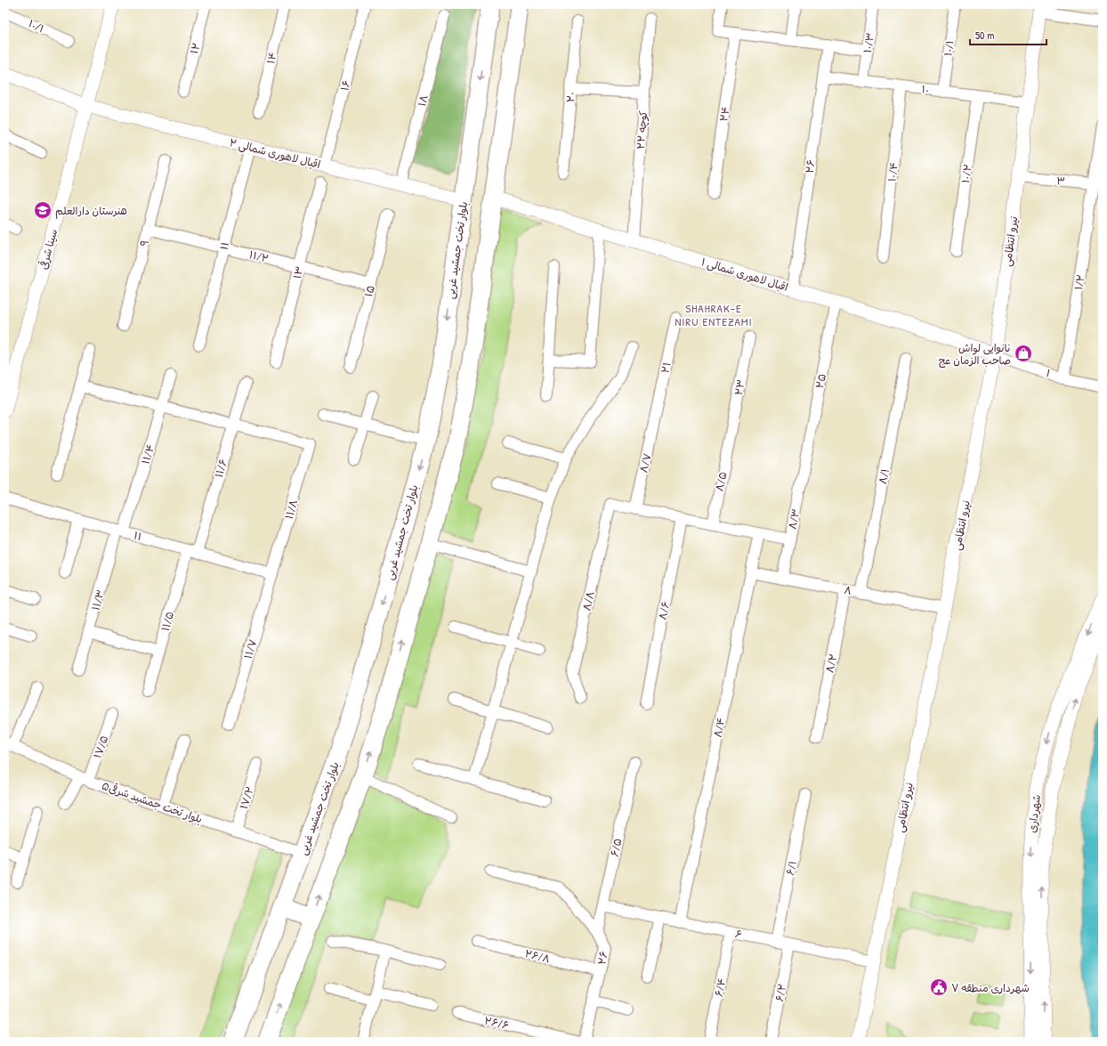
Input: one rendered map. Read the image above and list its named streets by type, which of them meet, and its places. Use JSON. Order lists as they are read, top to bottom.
{
  "streets": {
    "main road": ["بلوار تخت جمشید غربی"],
    "street": [
      "۱۰/۱",
      "۱۰/۳",
      "۱۲",
      "۱۴",
      "۱۶",
      "۱۰",
      "۲۰",
      "۱۸",
      "۲۴",
      "کوچه ۲۲",
      "اقبال لاهوری شمالی ۲",
      "۲۶",
      "۱۰/۴",
      "۱۰/۲",
      "۳",
      "نیرو انتظامی",
      "۹",
      "۱۱",
      "سینا شرقی",
      "۱۱/۲",
      "۱۳",
      "اقبال لاهوری شمالی ۱",
      "۱/۲",
      "۱۵",
      "۲۱",
      "۱",
      "۲۵",
      "۲۳",
      "۱۱/۴",
      "۸/۷",
      "۱۱/۶",
      "۸/۱",
      "۸/۵",
      "۱۱/۸",
      "۸/۳",
      "۸",
      "۱۱/۳",
      "۸/۸",
      "۸/۶",
      "۱۱/۵",
      "۱۱/۷",
      "۸/۲",
      "۸/۴",
      "۱۷/۵",
      "۱۷/۲",
      "بلوار تخت جمشید شرقی۵",
      "شهرداری",
      "۶/۵",
      "۶/۱",
      "۶",
      "۲۶/۸",
      "۶/۴",
      "۶/۲",
      "۲۶/۶"
    ]
  },
  "crossings": [
    ["۱۰/۱", "۱۰"],
    ["۱۰/۳", "۱۰"],
    ["۱۶", "اقبال لاهوری شمالی ۲"],
    ["۱۰", "۲۶"],
    ["۱۰", "۱۰/۴"],
    ["۱۰", "۱۰/۲"],
    ["۱۰", "نیرو انتظامی"],
    ["۱۸", "اقبال لاهوری شمالی ۲"],
    ["کوچه ۲۲", "اقبال لاهوری شمالی ۱"],
    ["اقبال لاهوری شمالی ۲", "۱۱"],
    ["اقبال لاهوری شمالی ۲", "سینا شرقی"],
    ["اقبال لاهوری شمالی ۲", "بلوار تخت جمشید غربی"],
    ["۲۶", "اقبال لاهوری شمالی ۱"],
    ["۲۶", "۶/۵"],
    ["۲۶", "۲۶/۸"],
    ["۳", "نیرو انتظامی"],
    ["۳", "۱/۲"],
    ["نیرو انتظامی", "اقبال لاهوری شمالی ۱"],
    ["نیرو انتظامی", "۱"],
    ["نیرو انتظامی", "۸"],
    ["نیرو انتظامی", "۶"],
    ["۹", "۱۱/۲"],
    ["۱۱", "۱۱/۲"],
    ["۱۱", "۱۱/۴"],
    ["۱۱", "۱۱/۶"],
    ["۱۱", "۱۱/۸"],
    ["۱۱", "۱۱/۳"],
    ["۱۱", "۱۱/۵"],
    ["۱۱", "۱۱/۷"],
    ["بلوار تخت جمشید غربی", "بلوار تخت جمشید شرقی۵"],
    ["۱۱/۲", "۱۳"],
    ["۱۱/۲", "۱۵"],
    ["اقبال لاهوری شمالی ۱", "۱"],
    ["اقبال لاهوری شمالی ۱", "۲۵"],
    ["۱/۲", "۱"],
    ["۲۱", "۸/۷"],
    ["۲۵", "۸/۳"],
    ["۲۳", "۸/۵"],
    ["۱۱/۴", "۱۱/۳"],
    ["۸/۷", "۸/۸"],
    ["۱۱/۶", "۱۱/۸"],
    ["۱۱/۶", "۱۱/۵"],
    ["۸/۱", "۸"],
    ["۱۱/۸", "۱۱/۷"],
    ["۸/۳", "۸"],
    ["۸", "۸/۲"],
    ["۸", "۸/۴"],
    ["۸/۴", "۶"],
    ["۱۷/۵", "بلوار تخت جمشید شرقی۵"],
    ["۱۷/۲", "بلوار تخت جمشید شرقی۵"],
    ["۶/۵", "۶"],
    ["۶/۱", "۶"],
    ["۶", "۶/۴"],
    ["۶", "۶/۲"]
  ],
  "districts": ["SHAHRAK-E NIRU ENTEZAMI"],
  "places": {
    "school or university": ["هنرستان دارالعلم"],
    "shop": ["نانوایی لواش صاحب الزمان عج"],
    "public building": ["شهرداری منطقه ۷"]
  },
  "scale_bar": "50 m"
}
